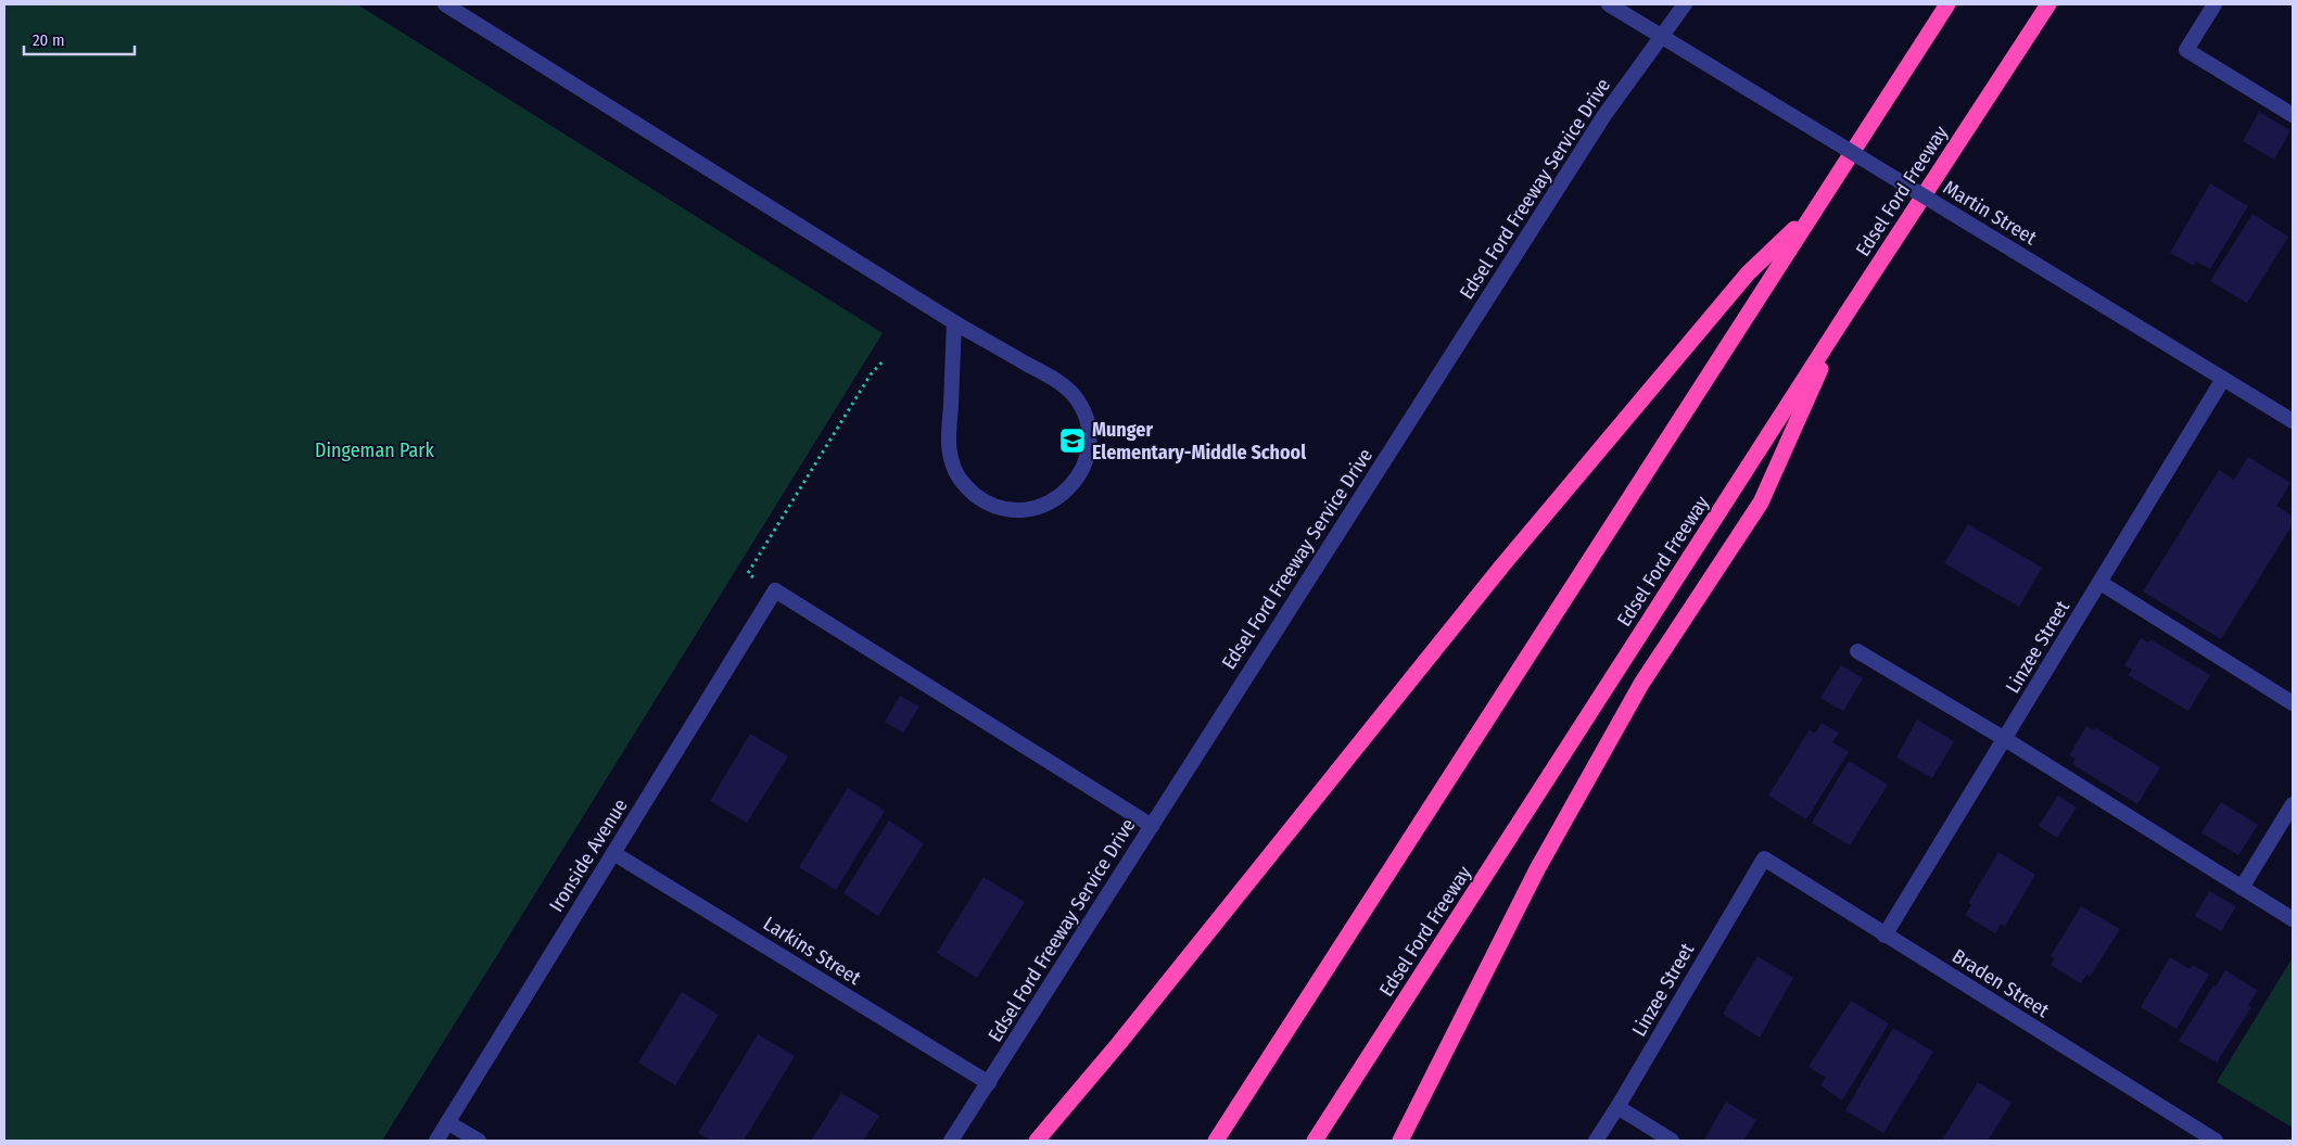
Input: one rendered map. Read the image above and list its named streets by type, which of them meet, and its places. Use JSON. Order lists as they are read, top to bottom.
{
  "streets": {
    "highway": ["Edsel Ford Freeway"],
    "street": [
      "Edsel Ford Freeway Service Drive",
      "Martin Street",
      "Linzee Street",
      "Ironside Avenue",
      "Larkins Street",
      "Braden Street"
    ]
  },
  "crossings": [
    ["Edsel Ford Freeway Service Drive", "Martin Street"],
    ["Edsel Ford Freeway Service Drive", "Ironside Avenue"],
    ["Edsel Ford Freeway Service Drive", "Larkins Street"],
    ["Martin Street", "Linzee Street"],
    ["Linzee Street", "Braden Street"],
    ["Ironside Avenue", "Larkins Street"]
  ],
  "parks": ["Dingeman Park"],
  "places": {
    "school or university": ["Munger Elementary-Middle School"]
  },
  "scale_bar": "20 m"
}
